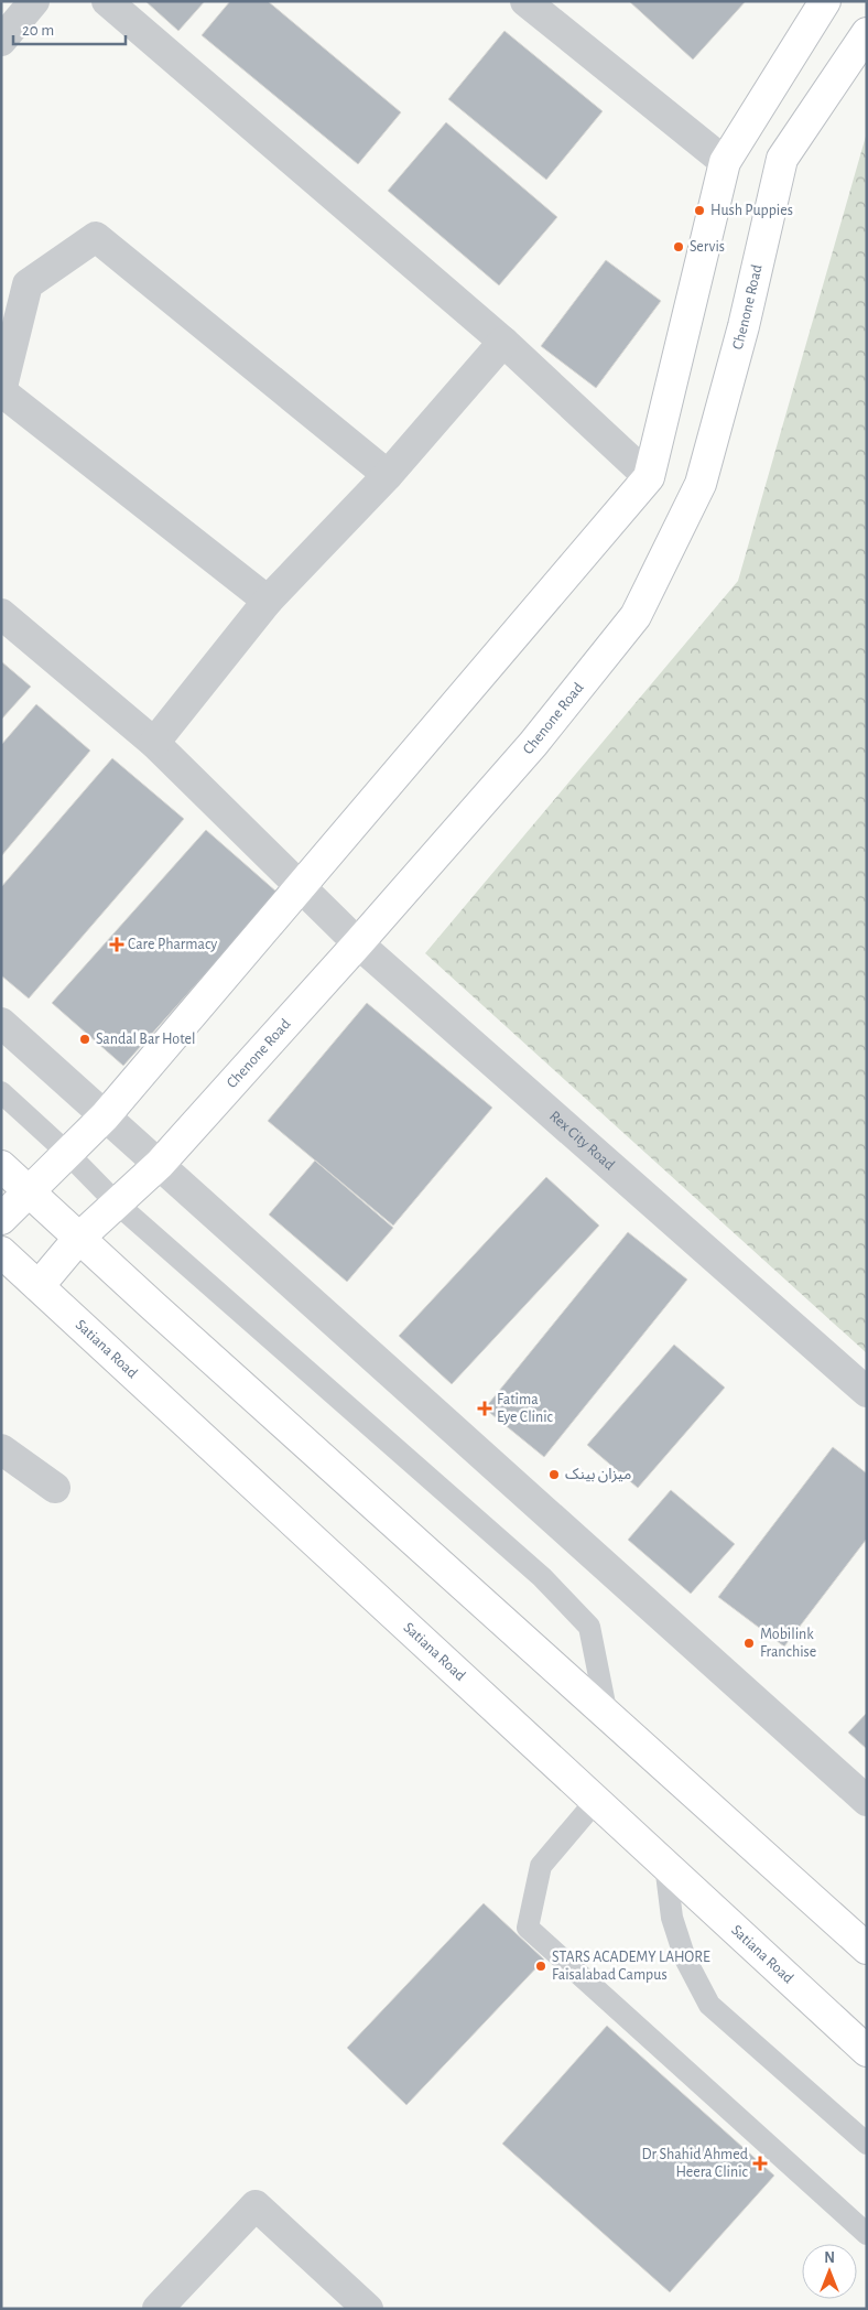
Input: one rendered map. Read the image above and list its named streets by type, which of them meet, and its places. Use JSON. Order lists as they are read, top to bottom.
{
  "streets": {
    "street": ["Chenone Road", "Rex City Road", "Satiana Road"]
  },
  "crossings": [
    ["Chenone Road", "Rex City Road"],
    ["Chenone Road", "Satiana Road"]
  ],
  "places": {
    "other": [
      "Hush Puppies",
      "Servis",
      "Sandal Bar Hotel",
      "میزان بینک",
      "Mobilink Franchise",
      "STARS ACADEMY LAHORE Faisalabad Campus"
    ],
    "health": ["Care Pharmacy", "Fatima Eye Clinic", "Dr Shahid Ahmed Heera Clinic"]
  },
  "scale_bar": "20 m",
  "north": "top"
}
